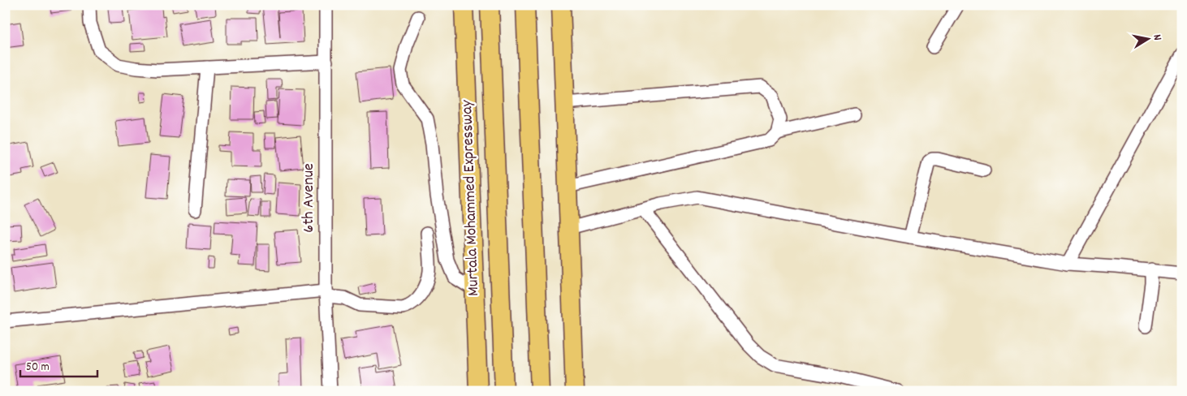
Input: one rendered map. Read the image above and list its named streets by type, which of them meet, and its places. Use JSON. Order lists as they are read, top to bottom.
{
  "streets": {
    "highway": ["Murtala Mohammed Expressway"],
    "street": ["6th Avenue"]
  },
  "scale_bar": "50 m",
  "north": "right"
}
